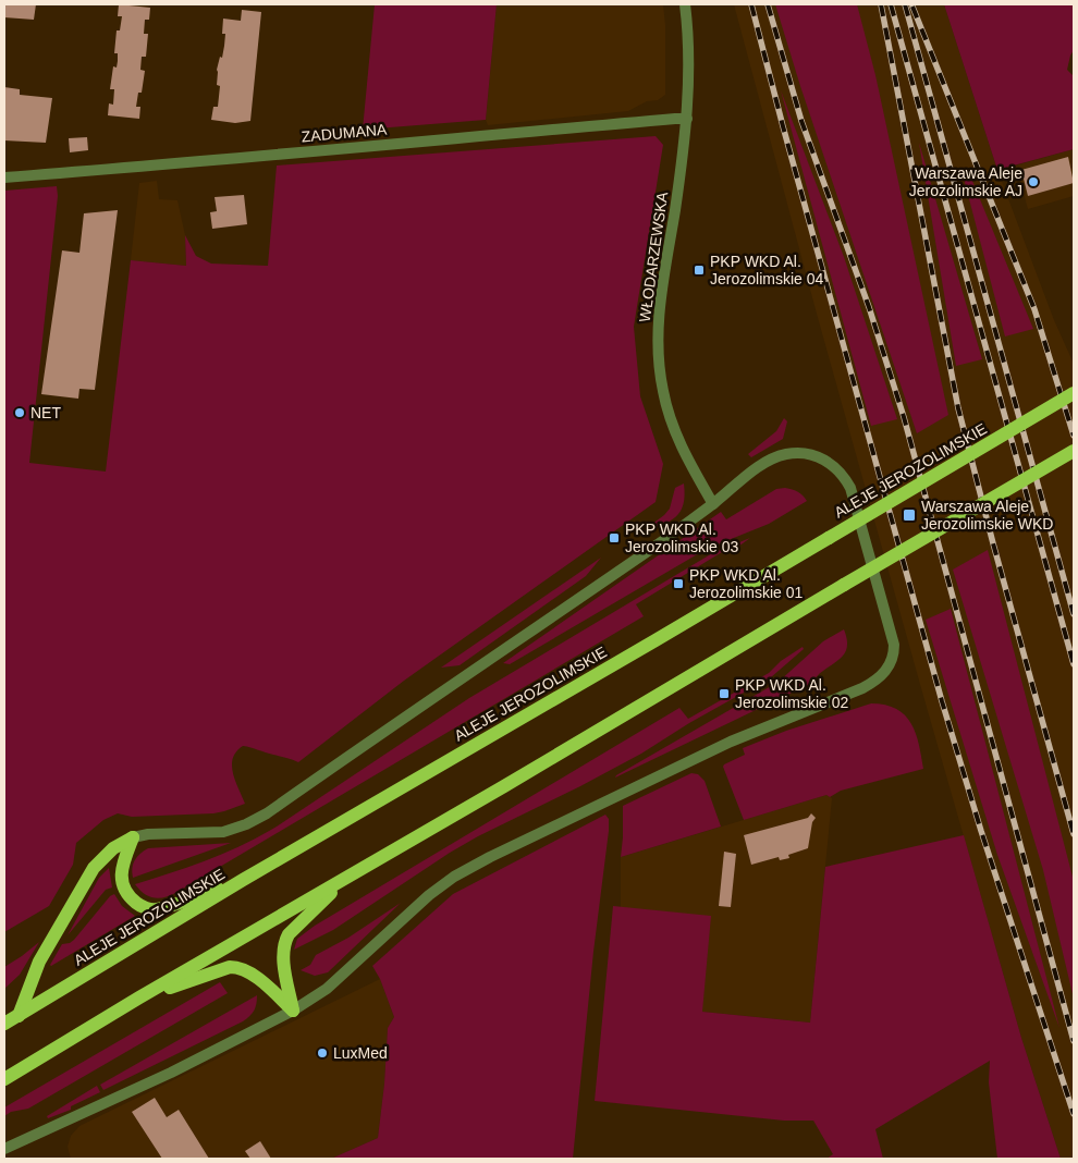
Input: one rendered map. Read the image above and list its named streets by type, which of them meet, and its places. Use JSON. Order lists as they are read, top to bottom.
{
  "streets": {
    "main road": ["ALEJE JEROZOLIMSKIE"],
    "street": ["ZADUMANA", "WŁODARZEWSKA"]
  },
  "crossings": [
    ["ZADUMANA", "WŁODARZEWSKA"]
  ],
  "places": {
    "other": ["Warszawa Aleje Jerozolimskie AJ", "NET", "LuxMed"],
    "transit": [
      "PKP WKD Al. Jerozolimskie 04",
      "Warszawa Aleje Jerozolimskie WKD",
      "PKP WKD Al. Jerozolimskie 03",
      "PKP WKD Al. Jerozolimskie 01",
      "PKP WKD Al. Jerozolimskie 02"
    ]
  }
}
